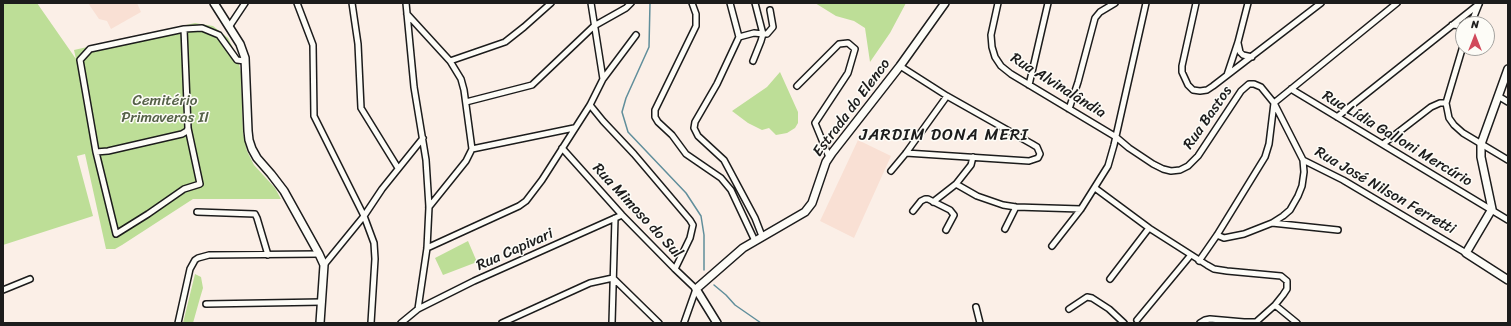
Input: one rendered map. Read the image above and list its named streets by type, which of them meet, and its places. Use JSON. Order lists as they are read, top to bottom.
{
  "streets": {
    "street": [
      "Rua Alvinalândia",
      "Estrada do Elenco",
      "Rua Bastos",
      "Rua Lídia Galloni Mercúrio",
      "Rua José Nilson Ferretti",
      "Rua Mimoso do Sul",
      "Rua Capivari"
    ]
  },
  "crossings": [
    ["Rua Alvinalândia", "Rua Bastos"],
    ["Estrada do Elenco", "Rua Mimoso do Sul"],
    ["Rua Bastos", "Rua José Nilson Ferretti"],
    ["Rua Mimoso do Sul", "Rua Capivari"]
  ],
  "districts": ["JARDIM DONA MERI"],
  "parks": ["Cemitério Primaveras II"],
  "north": "top"
}
